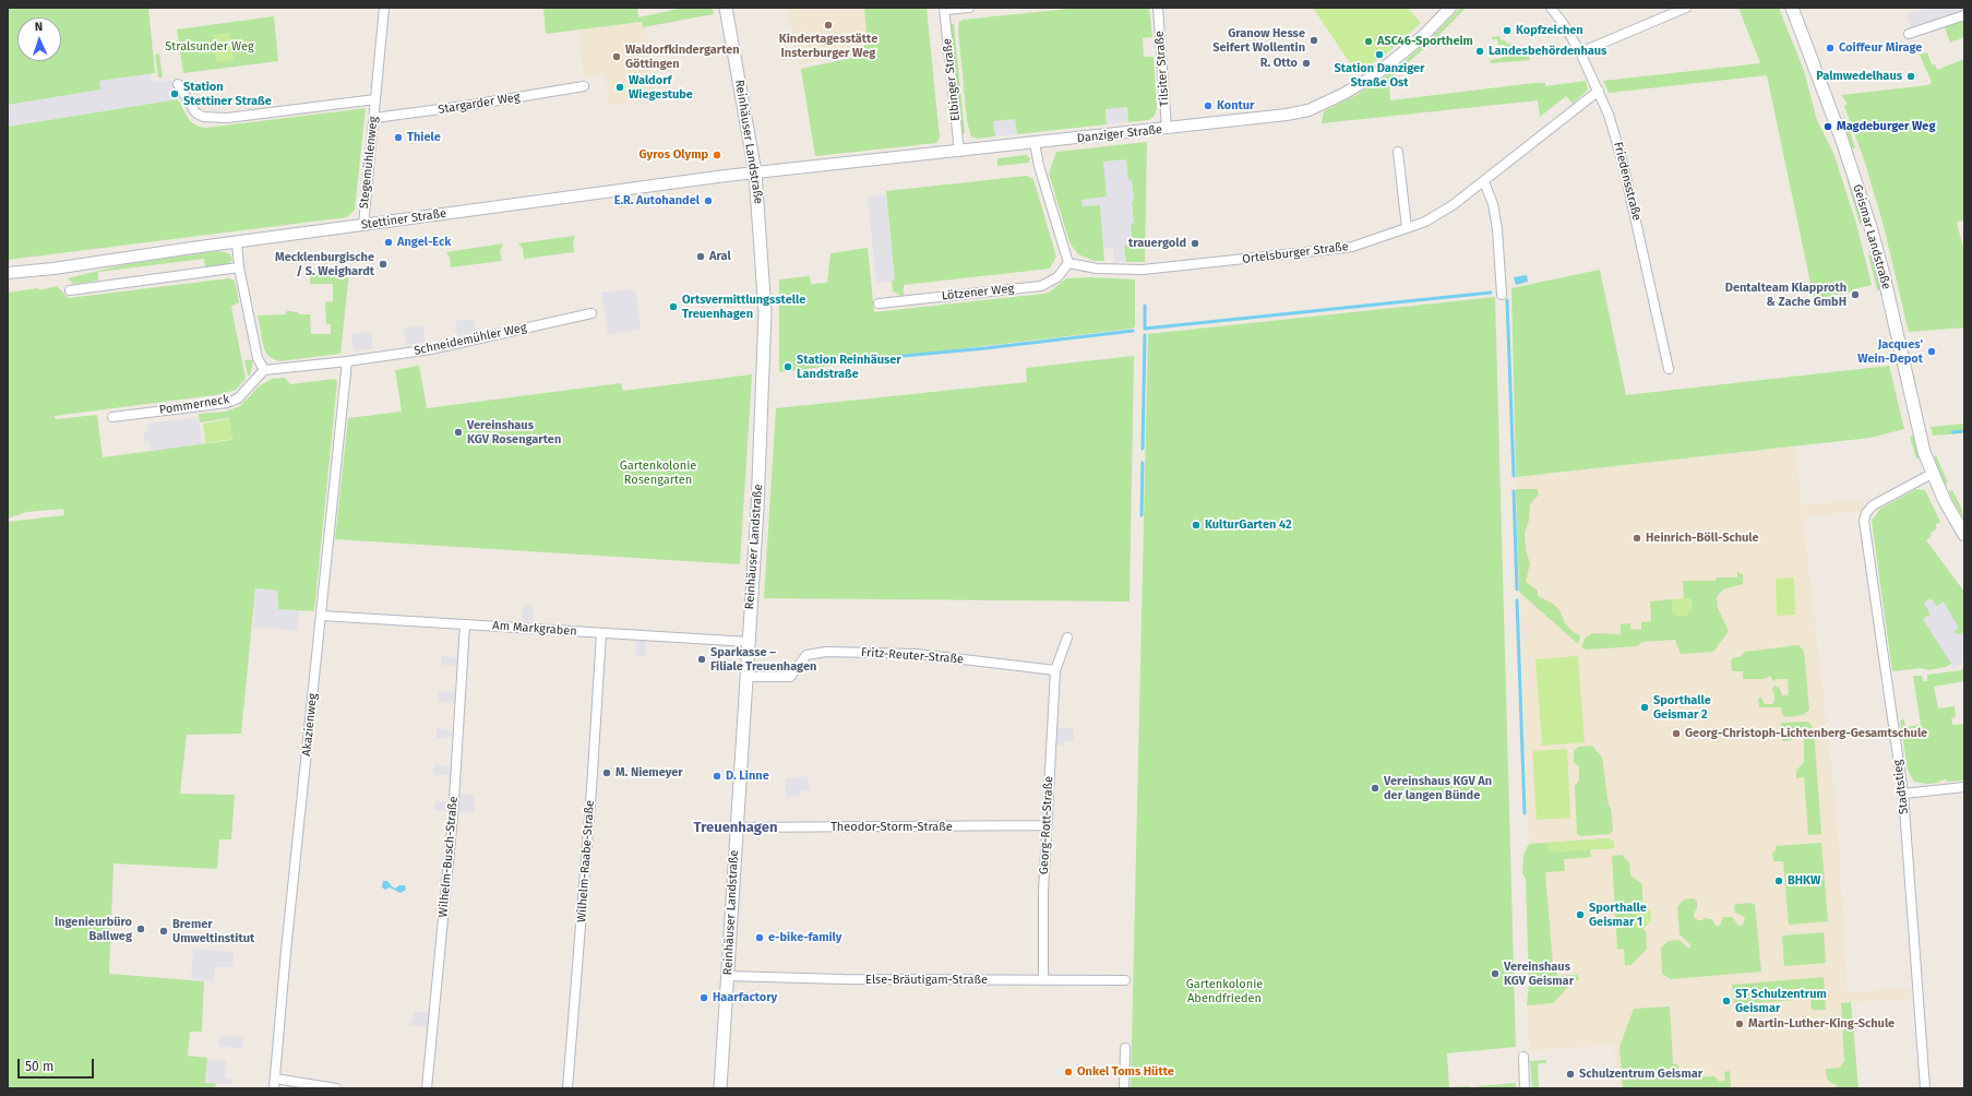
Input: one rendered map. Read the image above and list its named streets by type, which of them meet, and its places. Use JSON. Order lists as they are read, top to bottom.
{
  "streets": {
    "main road": ["Reinhäuser Landstraße", "Geismar Landstraße"],
    "street": [
      "Tilsiter Straße",
      "Elbinger Straße",
      "Stargarder Weg",
      "Danziger Straße",
      "Stegemühlenweg",
      "Friedensstraße",
      "Stettiner Straße",
      "Ortelsburger Straße",
      "Lötzener Weg",
      "Schneidemühler Weg",
      "Pommerneck",
      "Am Markgraben",
      "Fritz-Reuter-Straße",
      "Akazienweg",
      "Stadtstieg",
      "Georg-Rott-Straße",
      "Theodor-Storm-Straße",
      "Wilhelm-Busch-Straße",
      "Wilhelm-Raabe-Straße",
      "Else-Bräutigam-Straße"
    ]
  },
  "crossings": [
    ["Tilsiter Straße", "Danziger Straße"],
    ["Elbinger Straße", "Danziger Straße"],
    ["Stargarder Weg", "Stegemühlenweg"],
    ["Danziger Straße", "Reinhäuser Landstraße"],
    ["Danziger Straße", "Stettiner Straße"],
    ["Reinhäuser Landstraße", "Stettiner Straße"],
    ["Reinhäuser Landstraße", "Am Markgraben"],
    ["Reinhäuser Landstraße", "Fritz-Reuter-Straße"],
    ["Reinhäuser Landstraße", "Theodor-Storm-Straße"],
    ["Reinhäuser Landstraße", "Else-Bräutigam-Straße"],
    ["Stegemühlenweg", "Stettiner Straße"],
    ["Friedensstraße", "Ortelsburger Straße"],
    ["Geismar Landstraße", "Stadtstieg"],
    ["Ortelsburger Straße", "Lötzener Weg"],
    ["Schneidemühler Weg", "Akazienweg"],
    ["Am Markgraben", "Akazienweg"],
    ["Am Markgraben", "Wilhelm-Busch-Straße"],
    ["Am Markgraben", "Wilhelm-Raabe-Straße"],
    ["Fritz-Reuter-Straße", "Georg-Rott-Straße"],
    ["Georg-Rott-Straße", "Theodor-Storm-Straße"],
    ["Georg-Rott-Straße", "Else-Bräutigam-Straße"]
  ],
  "districts": ["Treuenhagen"],
  "parks": ["Stralsunder Weg", "Gartenkolonie Rosengarten", "Gartenkolonie Abendfrieden"],
  "places": [
    "Kindertagesstätte Insterburger Weg",
    "Kopfzeichen",
    "Granow Hesse Seifert Wollentin",
    "ASC46-Sportheim",
    "Coiffeur Mirage",
    "Landesbehördenhaus",
    "Station Danziger Straße Ost",
    "Waldorfkindergarten Göttingen",
    "R. Otto",
    "Palmwedelhaus",
    "Waldorf Wiegestube",
    "Station Stettiner Straße",
    "Kontur",
    "Magdeburger Weg",
    "Thiele",
    "Gyros Olymp",
    "E.R. Autohandel",
    "Angel-Eck",
    "trauergold",
    "Aral",
    "Mecklenburgische / S. Weighardt",
    "Dentalteam Klapproth & Zache GmbH",
    "Ortsvermittlungsstelle Treuenhagen",
    "Jacques' Wein-Depot",
    "Station Reinhäuser Landstraße",
    "Vereinshaus KGV Rosengarten",
    "KulturGarten 42",
    "Heinrich-Böll-Schule",
    "Sparkasse – Filiale Treuenhagen",
    "Sporthalle Geismar 2",
    "Georg-Christoph-Lichtenberg-Gesamtschule",
    "M. Niemeyer",
    "D. Linne",
    "Vereinshaus KGV An der langen Bünde",
    "BHKW",
    "Sporthalle Geismar 1",
    "Ingenieurbüro Ballweg",
    "Bremer Umweltinstitut",
    "e-bike-family",
    "Vereinshaus KGV Geismar",
    "Haarfactory",
    "ST Schulzentrum Geismar",
    "Martin-Luther-King-Schule",
    "Onkel Toms Hütte",
    "Schulzentrum Geismar"
  ],
  "scale_bar": "50 m",
  "north": "top"
}
